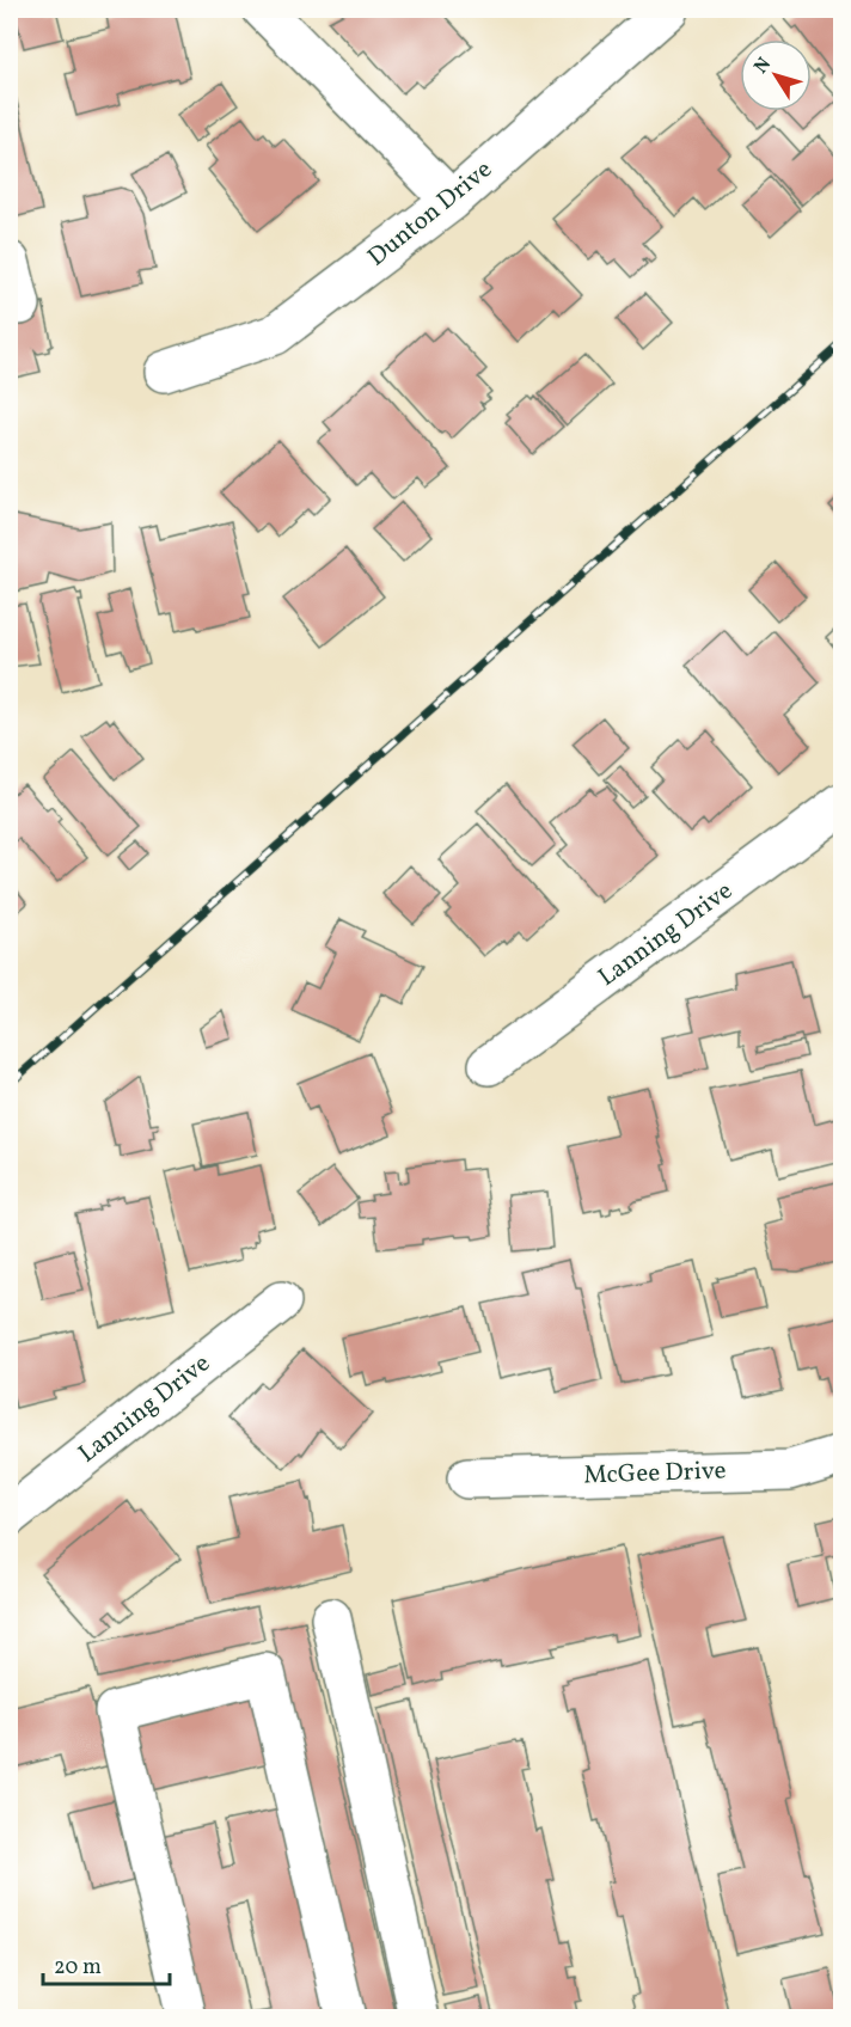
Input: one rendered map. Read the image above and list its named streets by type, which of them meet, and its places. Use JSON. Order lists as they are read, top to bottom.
{
  "streets": {
    "street": ["Dunton Drive", "Lanning Drive", "McGee Drive"]
  },
  "scale_bar": "20 m",
  "north": "top left"
}
